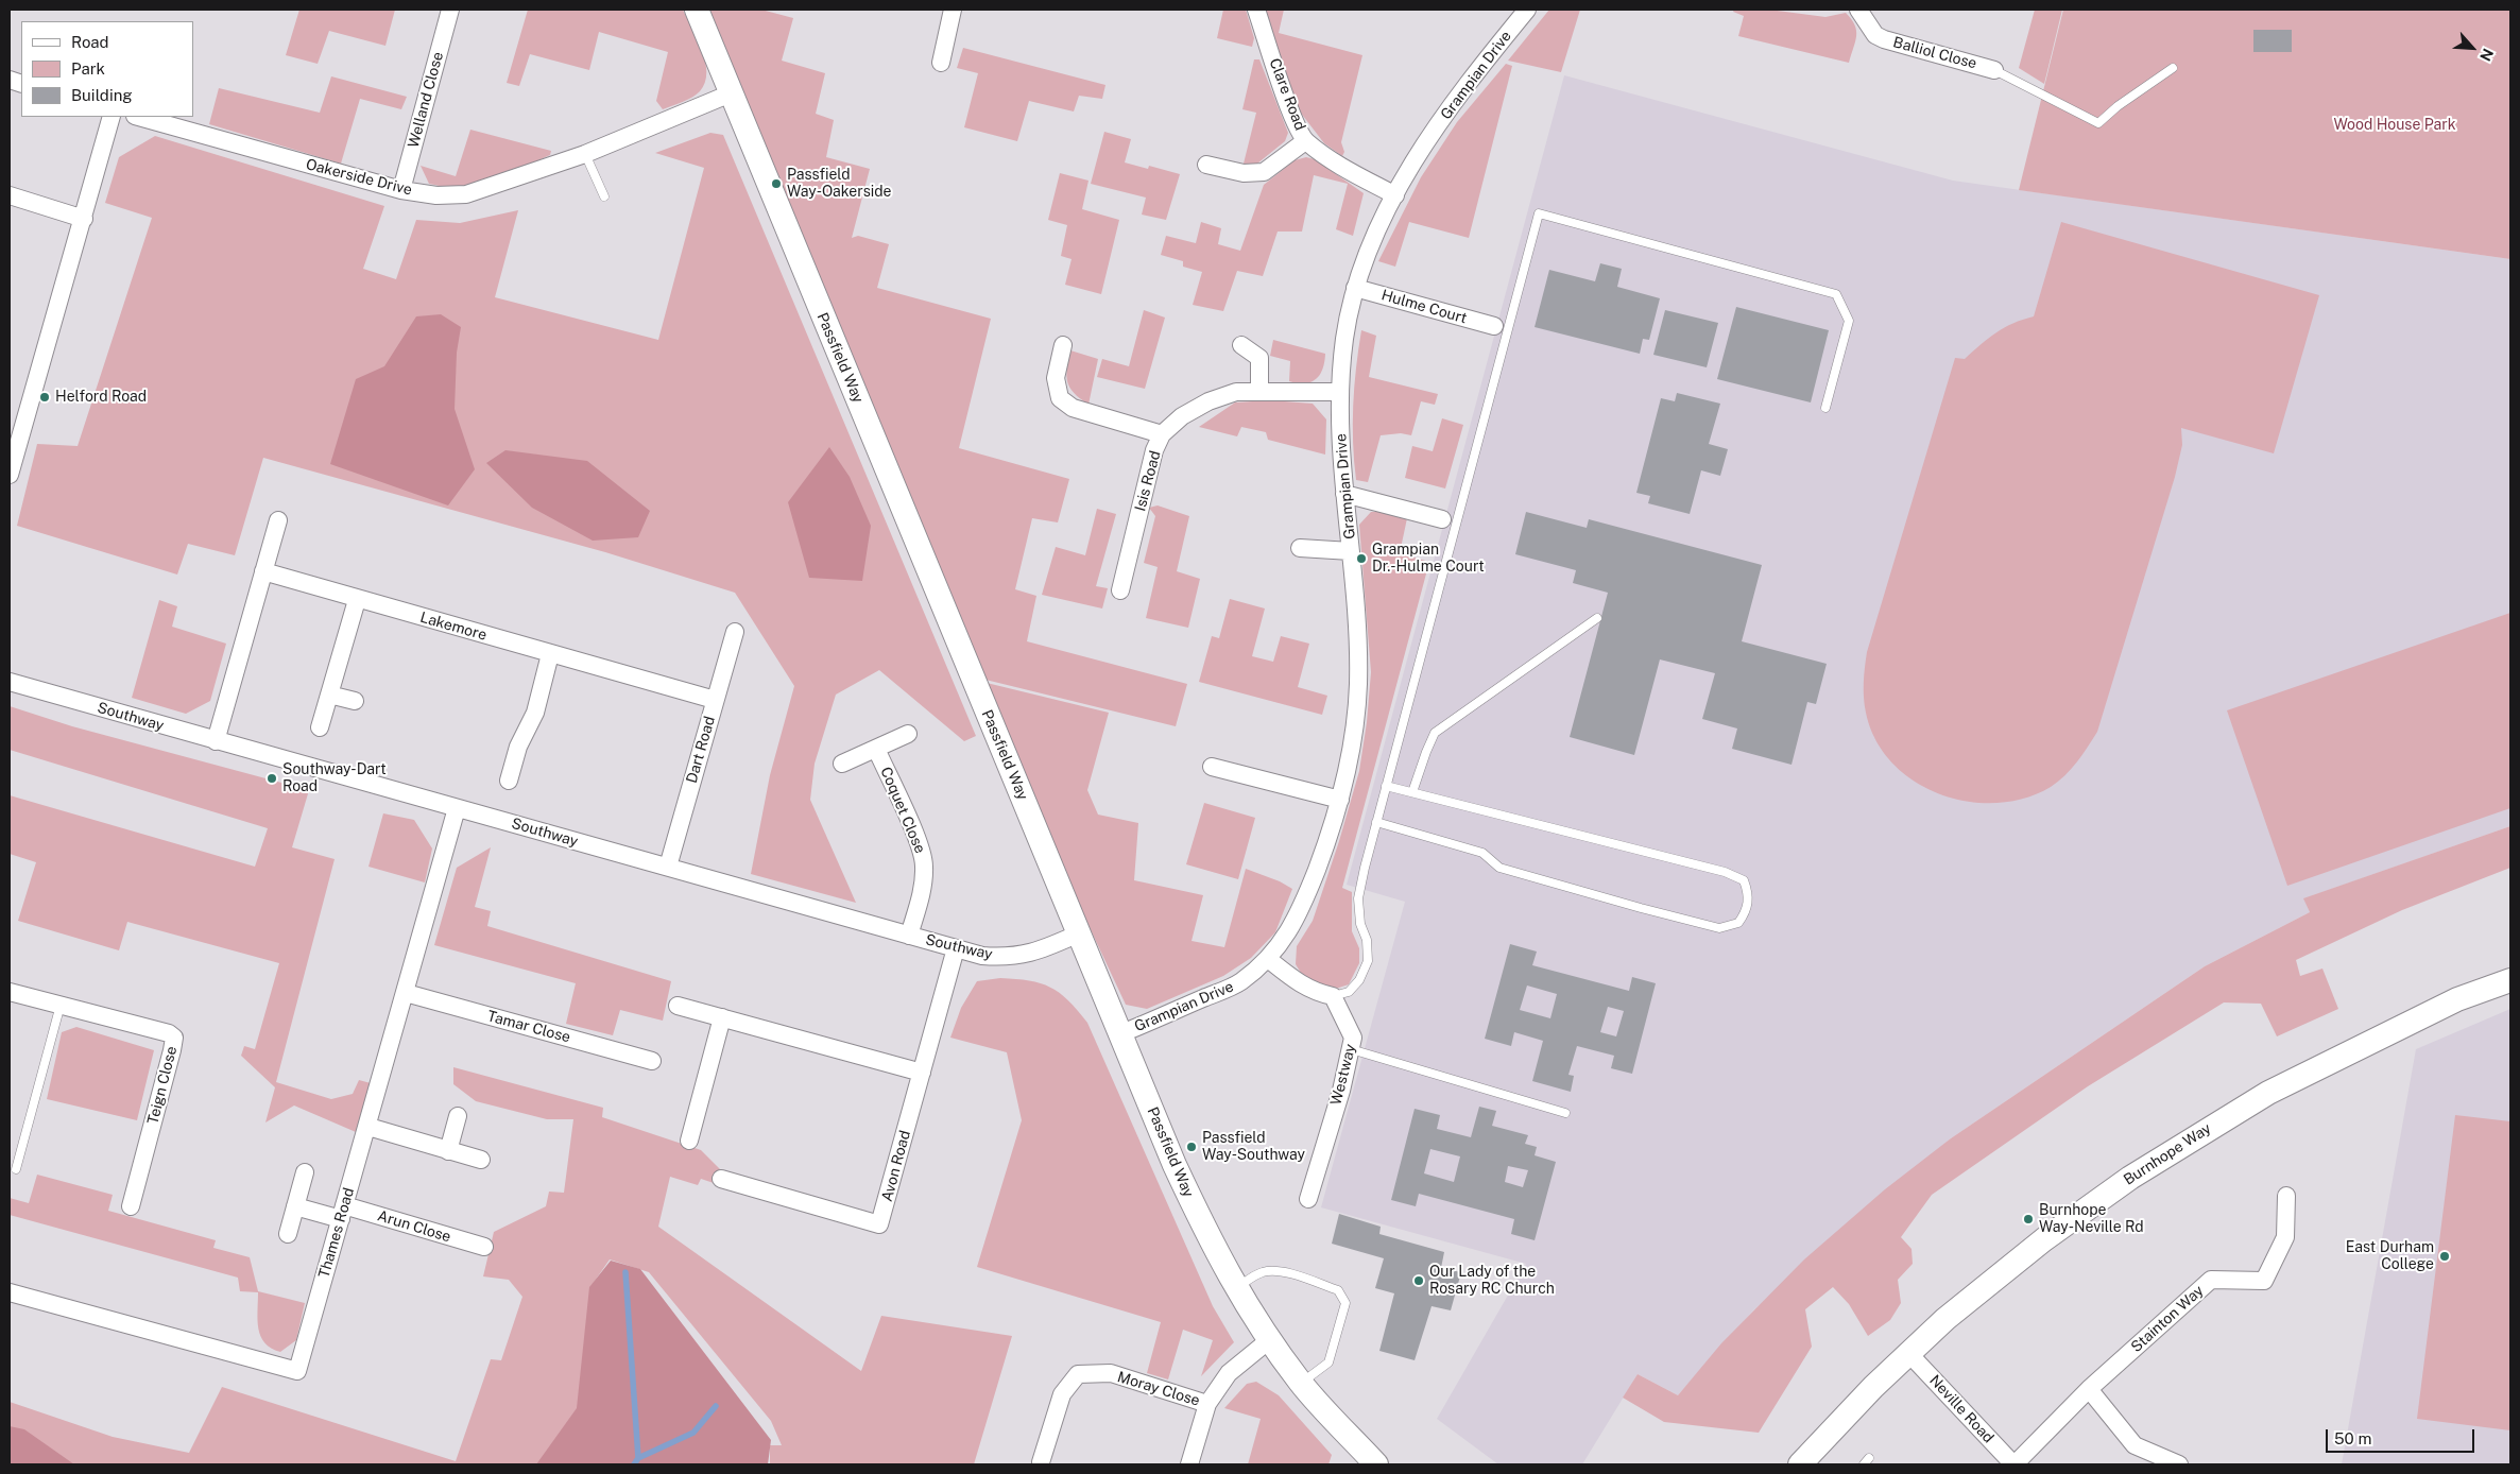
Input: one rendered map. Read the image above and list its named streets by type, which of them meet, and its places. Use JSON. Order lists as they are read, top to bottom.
{
  "streets": {
    "street": [
      "Balliol Close",
      "Grampian Drive",
      "Clare Road",
      "Welland Close",
      "Oakerside Drive",
      "Hulme Court",
      "Passfield Way",
      "Isis Road",
      "Lakemore",
      "Southway",
      "Dart Road",
      "Coquet Close",
      "Tamar Close",
      "Westway",
      "Teign Close",
      "Burnhope Way",
      "Avon Road",
      "Arun Close",
      "Thames Road",
      "Stainton Way",
      "Moray Close",
      "Neville Road"
    ]
  },
  "crossings": [
    ["Grampian Drive", "Clare Road"],
    ["Grampian Drive", "Hulme Court"],
    ["Grampian Drive", "Passfield Way"],
    ["Grampian Drive", "Isis Road"],
    ["Welland Close", "Oakerside Drive"],
    ["Oakerside Drive", "Passfield Way"],
    ["Passfield Way", "Southway"],
    ["Lakemore", "Dart Road"],
    ["Southway", "Dart Road"],
    ["Southway", "Coquet Close"],
    ["Southway", "Avon Road"],
    ["Southway", "Thames Road"],
    ["Tamar Close", "Thames Road"],
    ["Burnhope Way", "Neville Road"],
    ["Arun Close", "Thames Road"],
    ["Stainton Way", "Neville Road"]
  ],
  "parks": ["Wood House Park"],
  "places": [
    "Passfield Way-Oakerside",
    "Helford Road",
    "Grampian Dr.-Hulme Court",
    "Southway-Dart Road",
    "Passfield Way-Southway",
    "Burnhope Way-Neville Rd",
    "East Durham College",
    "Our Lady of the Rosary RC Church"
  ],
  "legend": ["Road", "Park", "Building"],
  "scale_bar": "50 m",
  "north": "bottom right"
}
